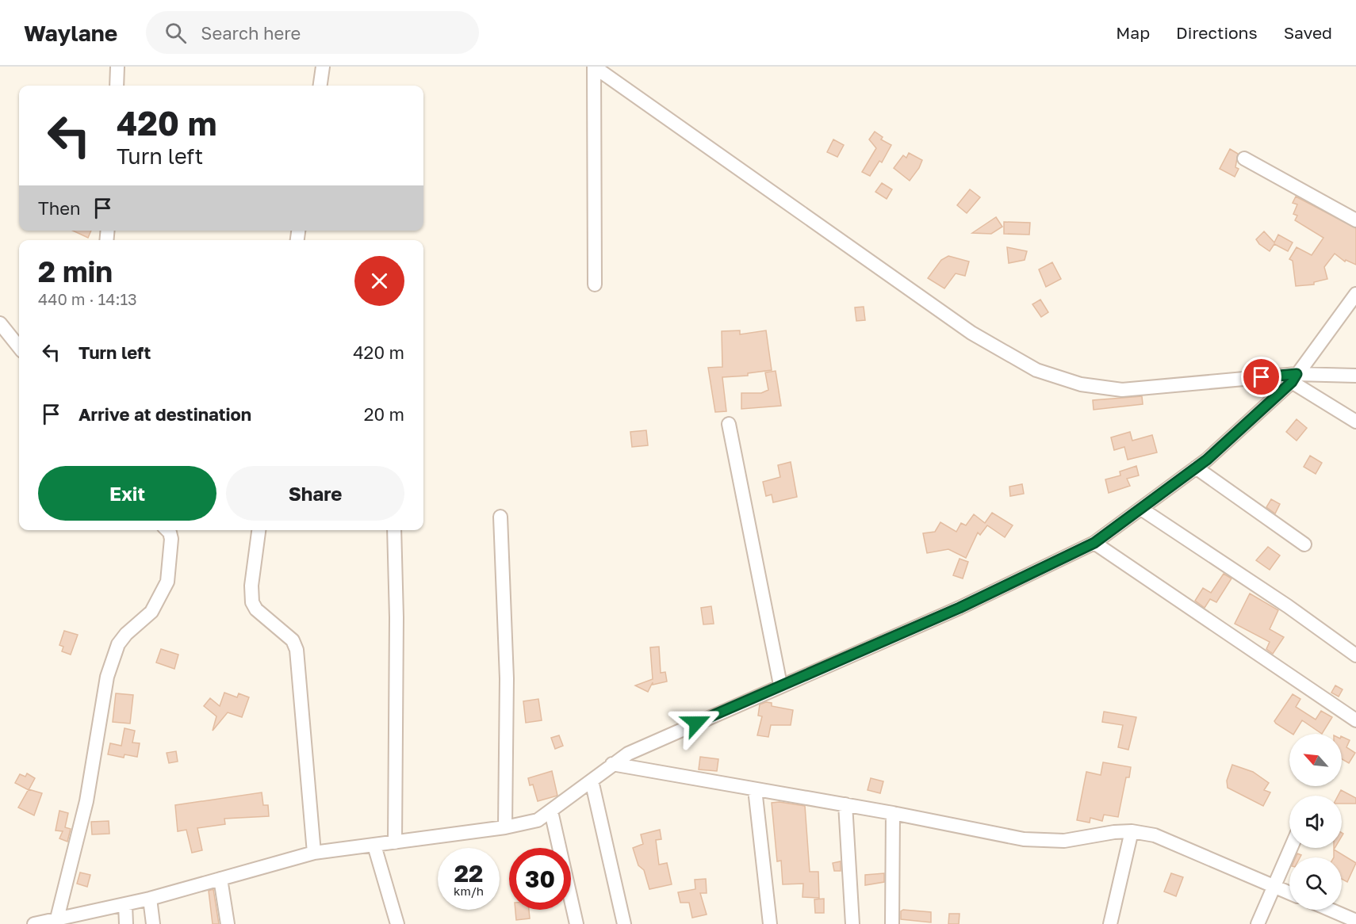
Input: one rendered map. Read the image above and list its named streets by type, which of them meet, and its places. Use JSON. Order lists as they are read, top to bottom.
{
  "north": "top left",
  "page": {
    "header": "Waylane",
    "search": "Search here",
    "nav": ["Map", "Directions", "Saved"],
    "turn": ["420 m", "Turn left"],
    "then": "Then",
    "heading": ["2 min", "440 m · 14:13"],
    "list": [
      {
        "name": "Turn left",
        "value": "420 m"
      },
      {
        "name": "Arrive at destination",
        "value": "20 m"
      }
    ],
    "buttons": ["Exit", "Share"],
    "speed": "22 km/h",
    "limit": "30"
  }
}
